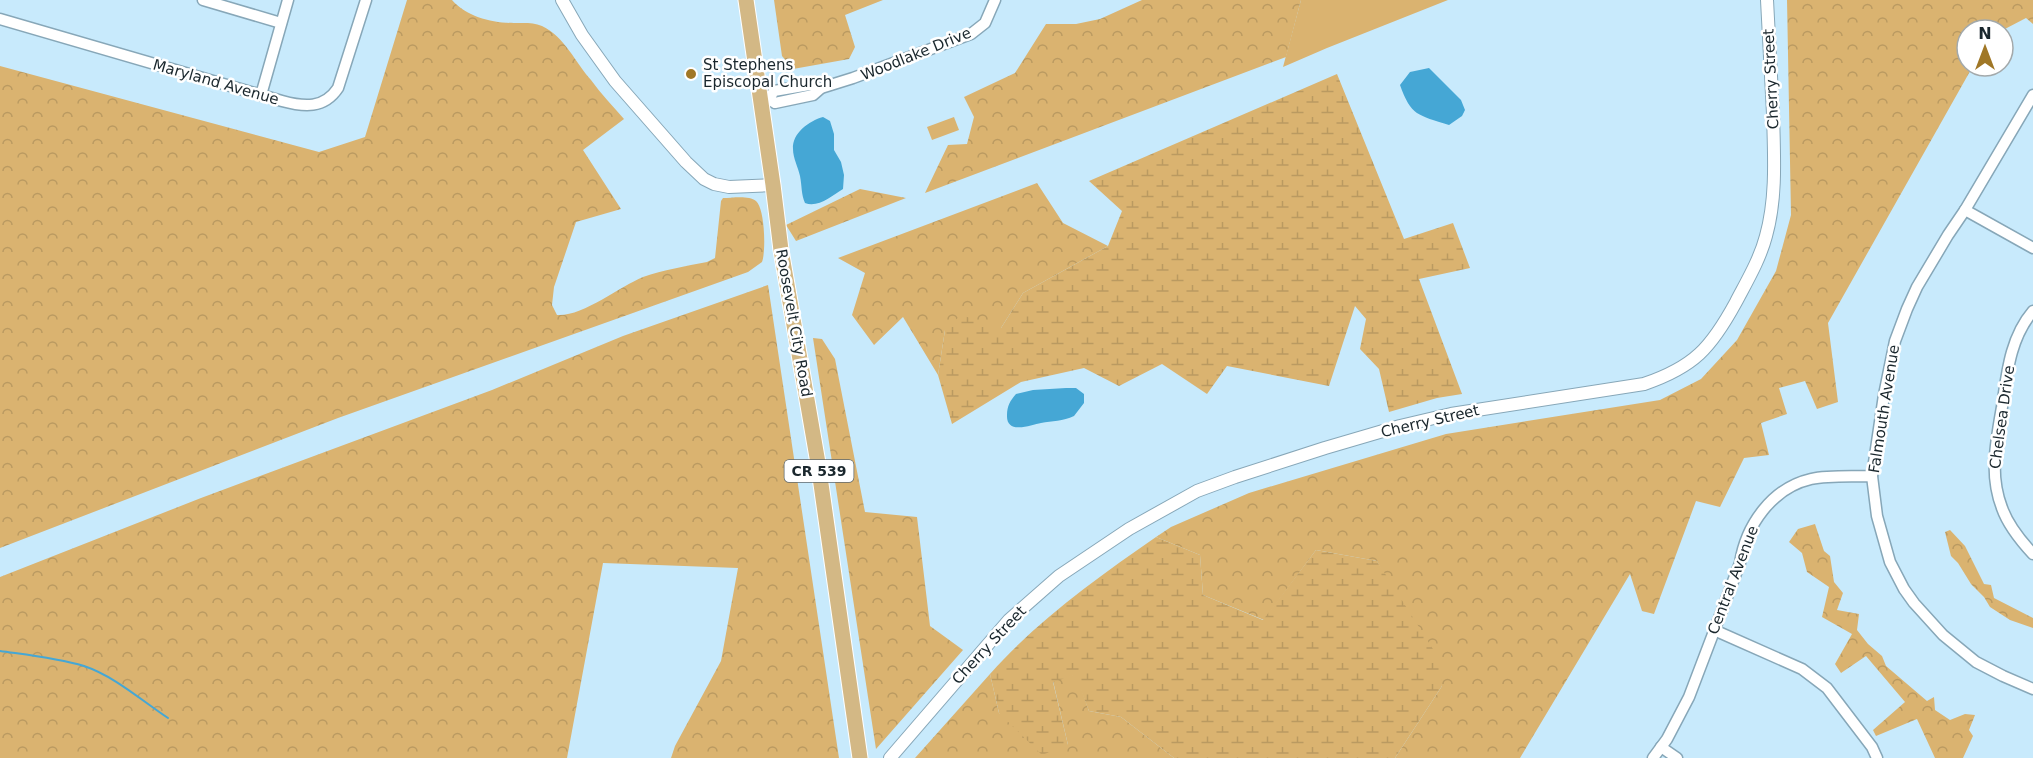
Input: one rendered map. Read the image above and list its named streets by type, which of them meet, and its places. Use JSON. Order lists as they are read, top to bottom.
{
  "streets": {
    "main road": ["Roosevelt City Road", "CR 539"],
    "street": [
      "Woodlake Drive",
      "Cherry Street",
      "Maryland Avenue",
      "Falmouth Avenue",
      "Chelsea Drive",
      "Central Avenue"
    ]
  },
  "crossings": [
    ["Woodlake Drive", "CR 539"],
    ["Roosevelt City Road", "CR 539"],
    ["Falmouth Avenue", "Central Avenue"]
  ],
  "places": ["St Stephens Episcopal Church"],
  "north": "top"
}
